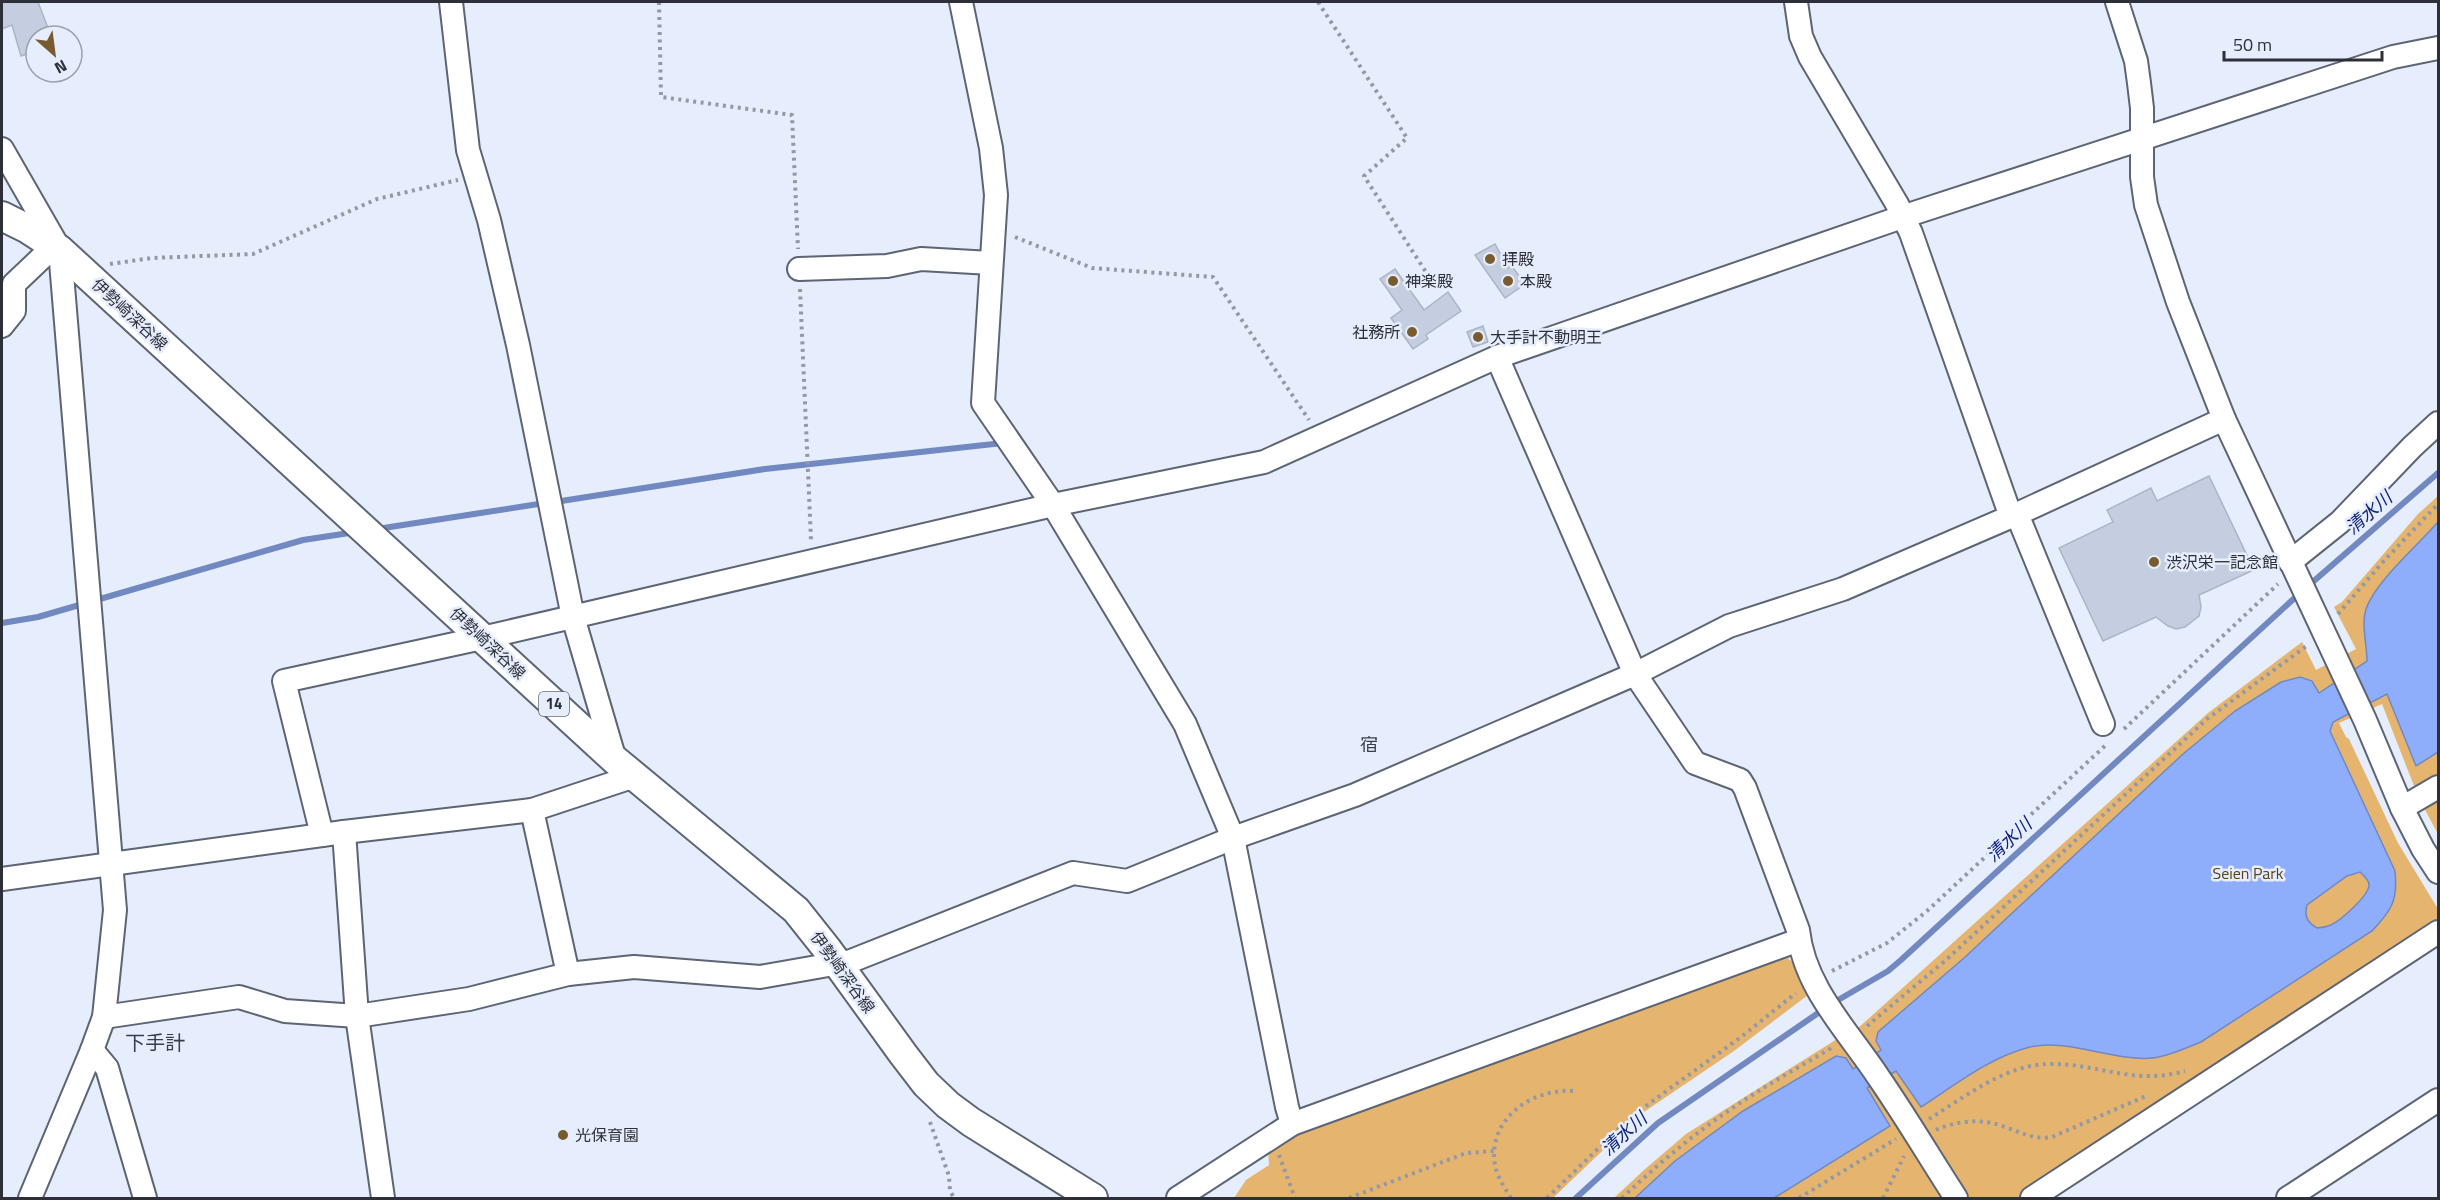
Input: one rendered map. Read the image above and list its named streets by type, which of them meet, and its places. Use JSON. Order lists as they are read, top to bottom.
{
  "streets": {
    "main road": ["伊勢崎深谷線", "14"]
  },
  "districts": ["宿", "下手計"],
  "water": ["清水川"],
  "parks": ["Seien Park"],
  "places": [
    "拝殿",
    "神楽殿",
    "本殿",
    "社務所",
    "大手計不動明王",
    "渋沢栄一記念館",
    "光保育園"
  ],
  "scale_bar": "50 m",
  "north": "bottom right"
}
